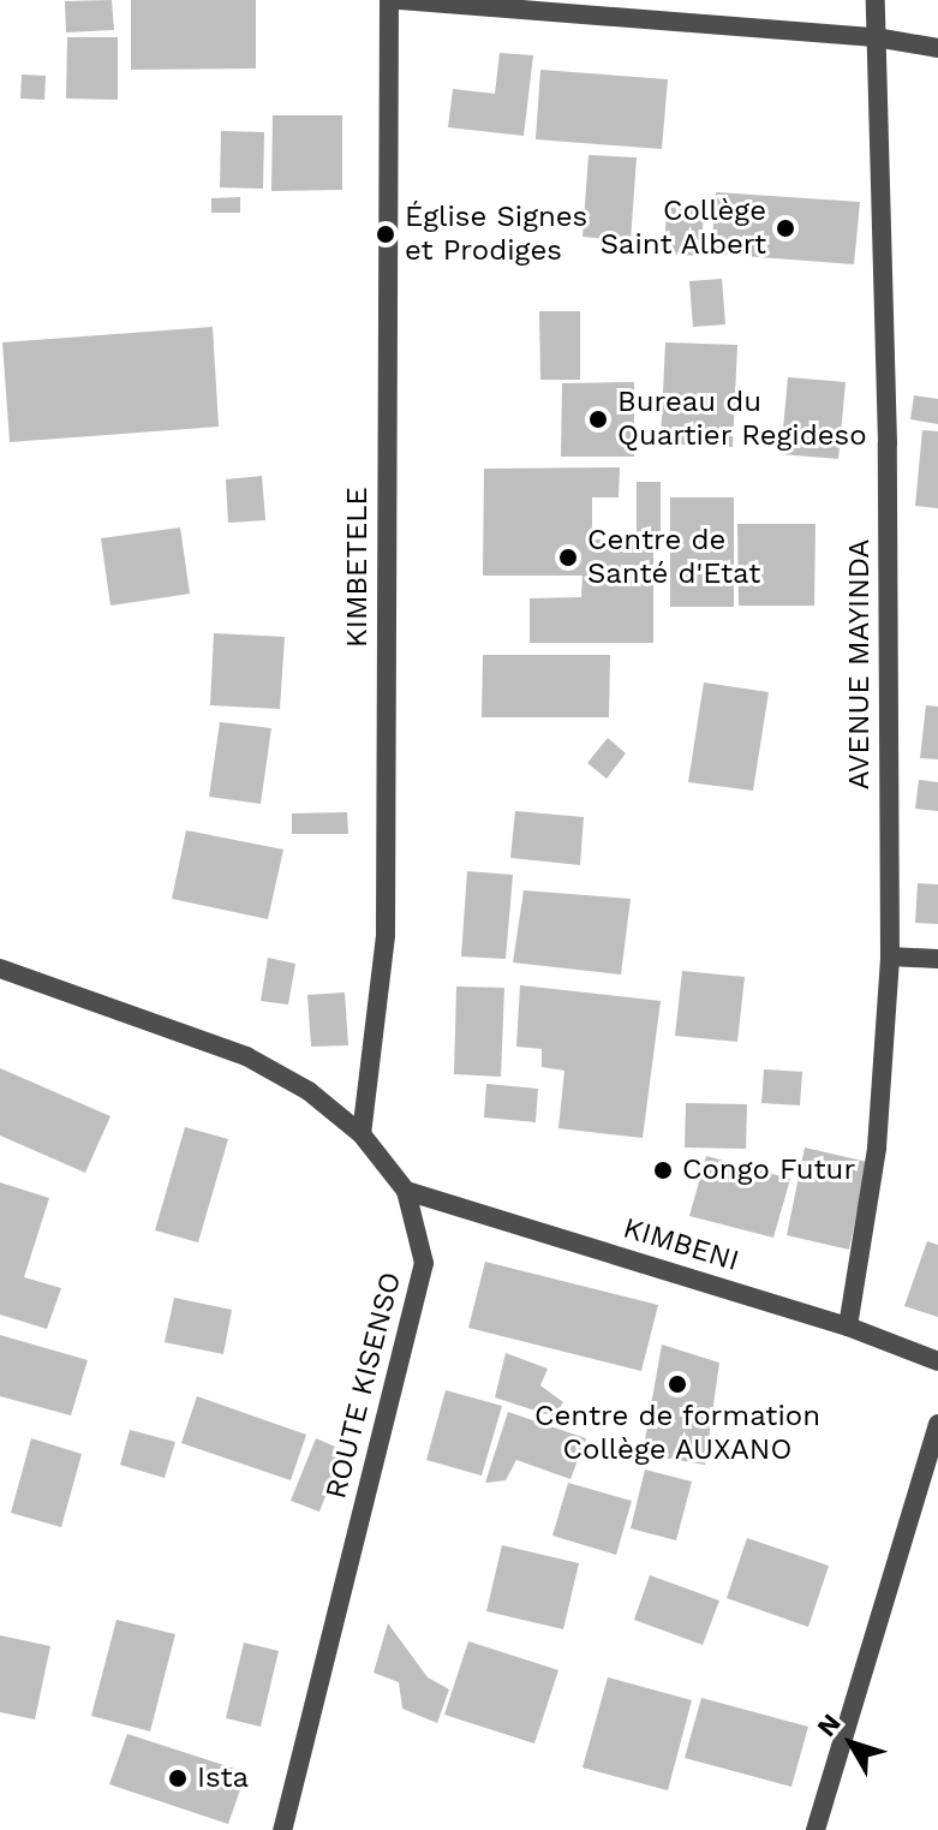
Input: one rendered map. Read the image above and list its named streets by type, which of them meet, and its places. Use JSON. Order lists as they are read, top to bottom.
{
  "streets": {
    "street": [
      "KIMBETELE",
      "AVENUE MAYINDA",
      "KIMBENI",
      "ROUTE KISENSO"
    ]
  },
  "crossings": [
    ["KIMBETELE", "ROUTE KISENSO"],
    ["AVENUE MAYINDA", "KIMBENI"],
    ["KIMBENI", "ROUTE KISENSO"]
  ],
  "places": [
    "Collège Saint Albert",
    "Église Signes et Prodiges",
    "Bureau du Quartier Regideso",
    "Centre de Santé d'Etat",
    "Congo Futur",
    "Centre de formation Collège AUXANO",
    "Ista"
  ],
  "north": "top left"
}
